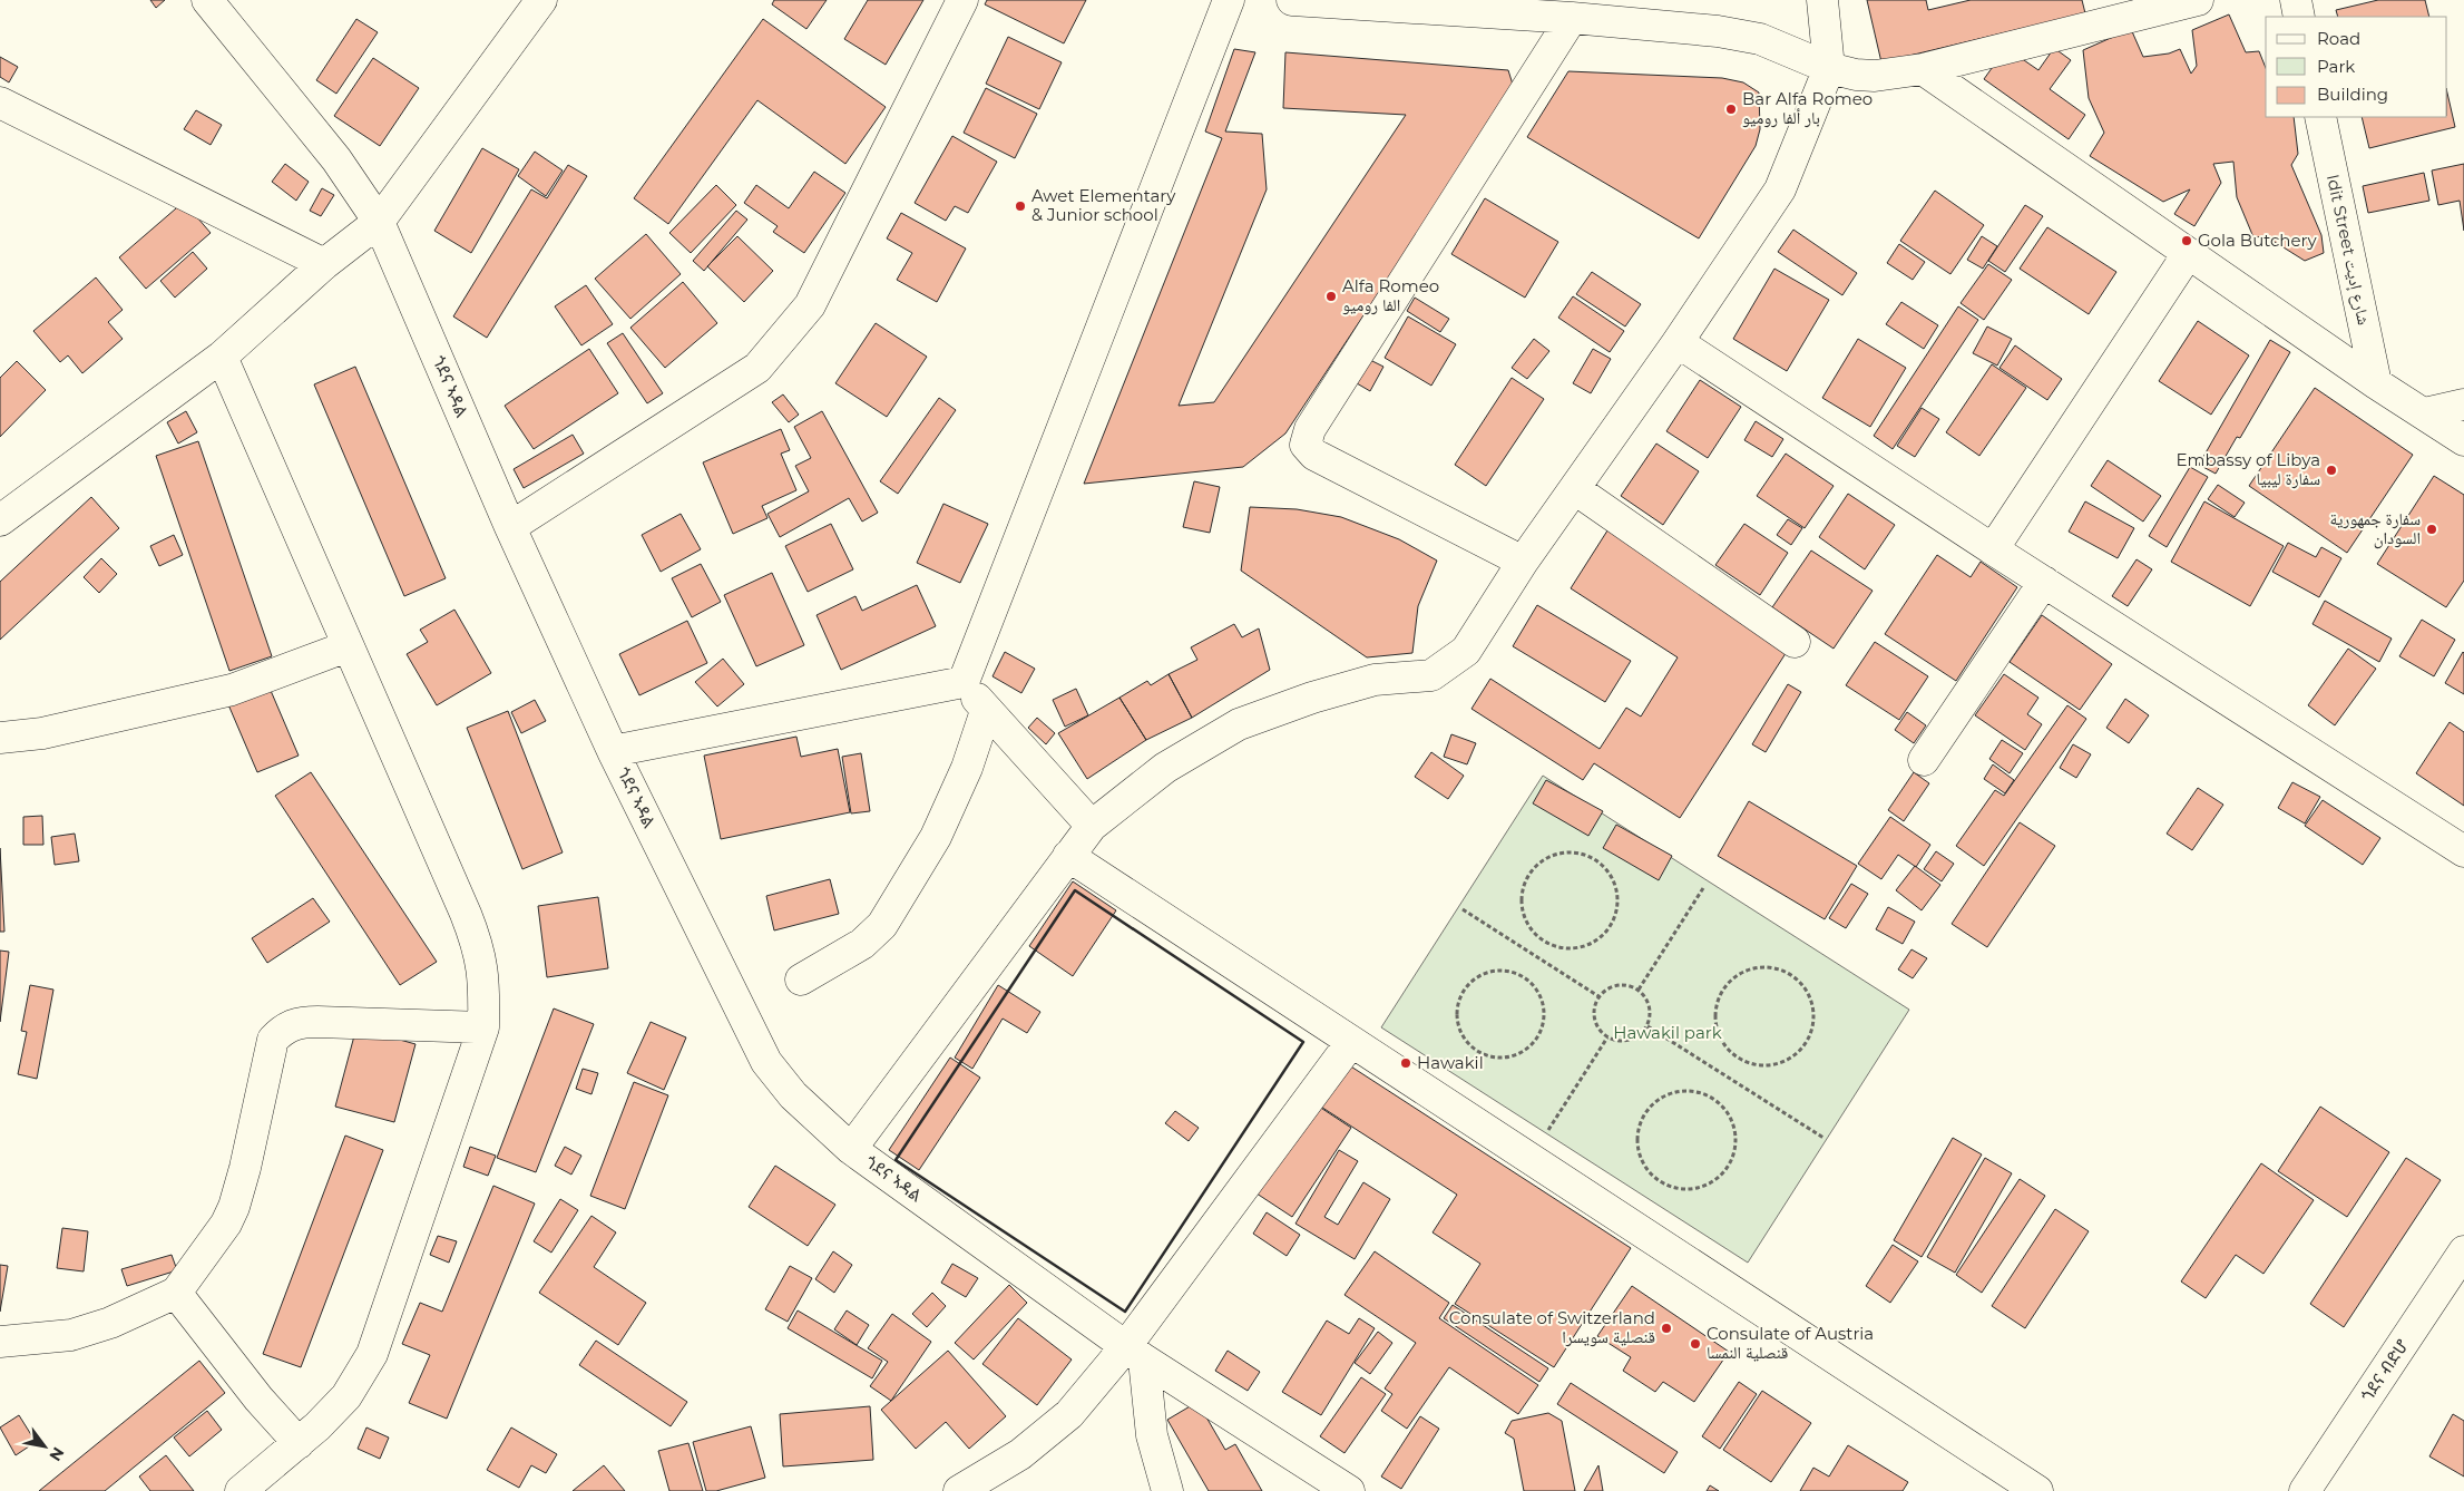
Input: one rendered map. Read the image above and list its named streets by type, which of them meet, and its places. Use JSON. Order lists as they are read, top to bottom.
{
  "streets": {
    "street": ["Idit Street شارع إديت", "ጎደና ኣዳል", "ጎደና ብድሆ"]
  },
  "parks": ["Hawakil park"],
  "places": [
    "Bar Alfa Romeo بار ألفا روميو",
    "Awet Elementary & Junior school",
    "Gola Butchery",
    "Alfa Romeo الفا روميو",
    "Embassy of Libya سفارة ليبيا",
    "سفارة جمهورية السودان",
    "Hawakil",
    "Consulate of Switzerland قنصلية سويسرا",
    "Consulate of Austria قنصلية النمسا"
  ],
  "legend": ["Road", "Park", "Building"],
  "north": "bottom right"
}
